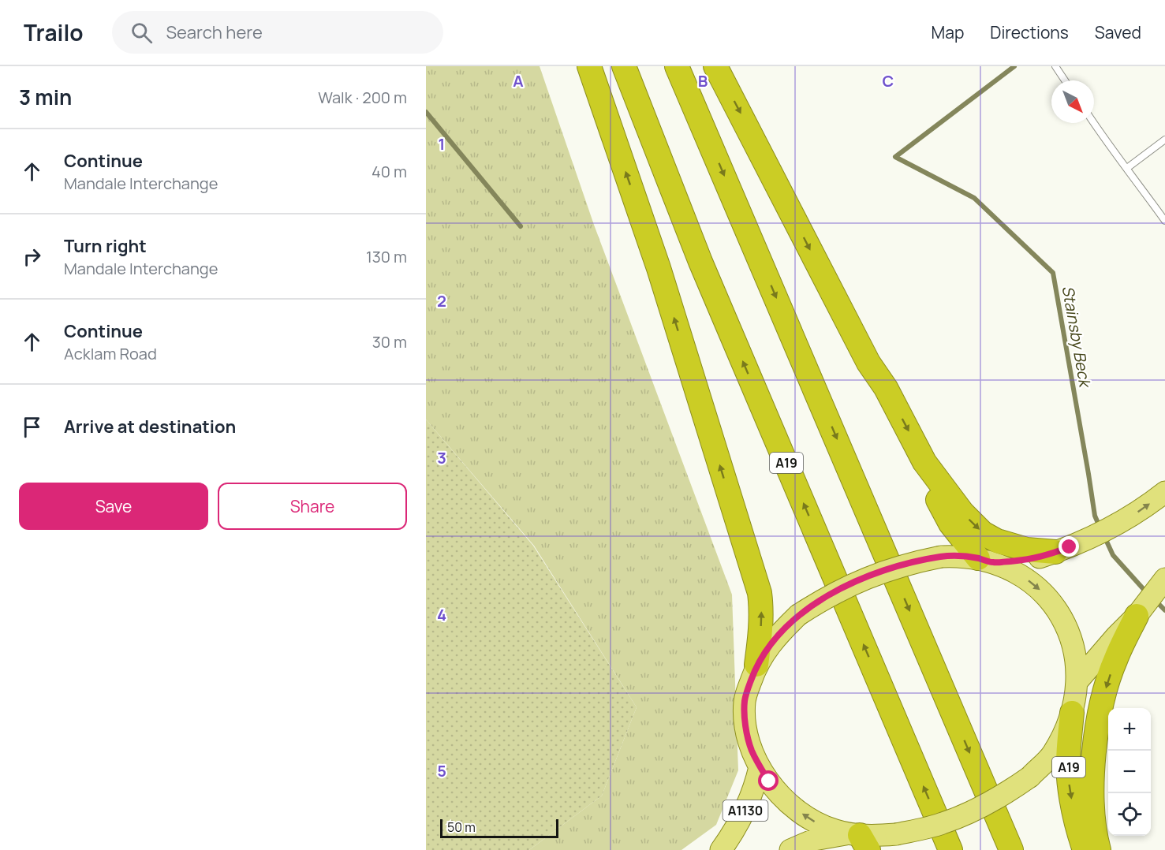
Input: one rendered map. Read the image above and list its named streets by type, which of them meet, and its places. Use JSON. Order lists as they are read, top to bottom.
{
  "streets": {
    "highway": ["A19"],
    "main road": ["A1130"]
  },
  "water": ["Stainsby Beck"],
  "scale_bar": "50 m",
  "north": "bottom right",
  "page": {
    "header": "Trailo",
    "search": "Search here",
    "nav": ["Map", "Directions", "Saved"],
    "heading": ["3 min", "Walk · 200 m"],
    "list": [
      ["Continue", "Mandale Interchange", "40 m"],
      ["Turn right", "Mandale Interchange", "130 m"],
      ["Continue", "Acklam Road", "30 m"],
      "Arrive at destination"
    ],
    "buttons": ["Save", "Share"],
    "map_buttons": ["+", "−"],
    "scale": "50 m"
  },
  "grid": {
    "columns": ["A", "B", "C"],
    "rows": [
      "1",
      "2",
      "3",
      "4",
      "5"
    ]
  }
}
